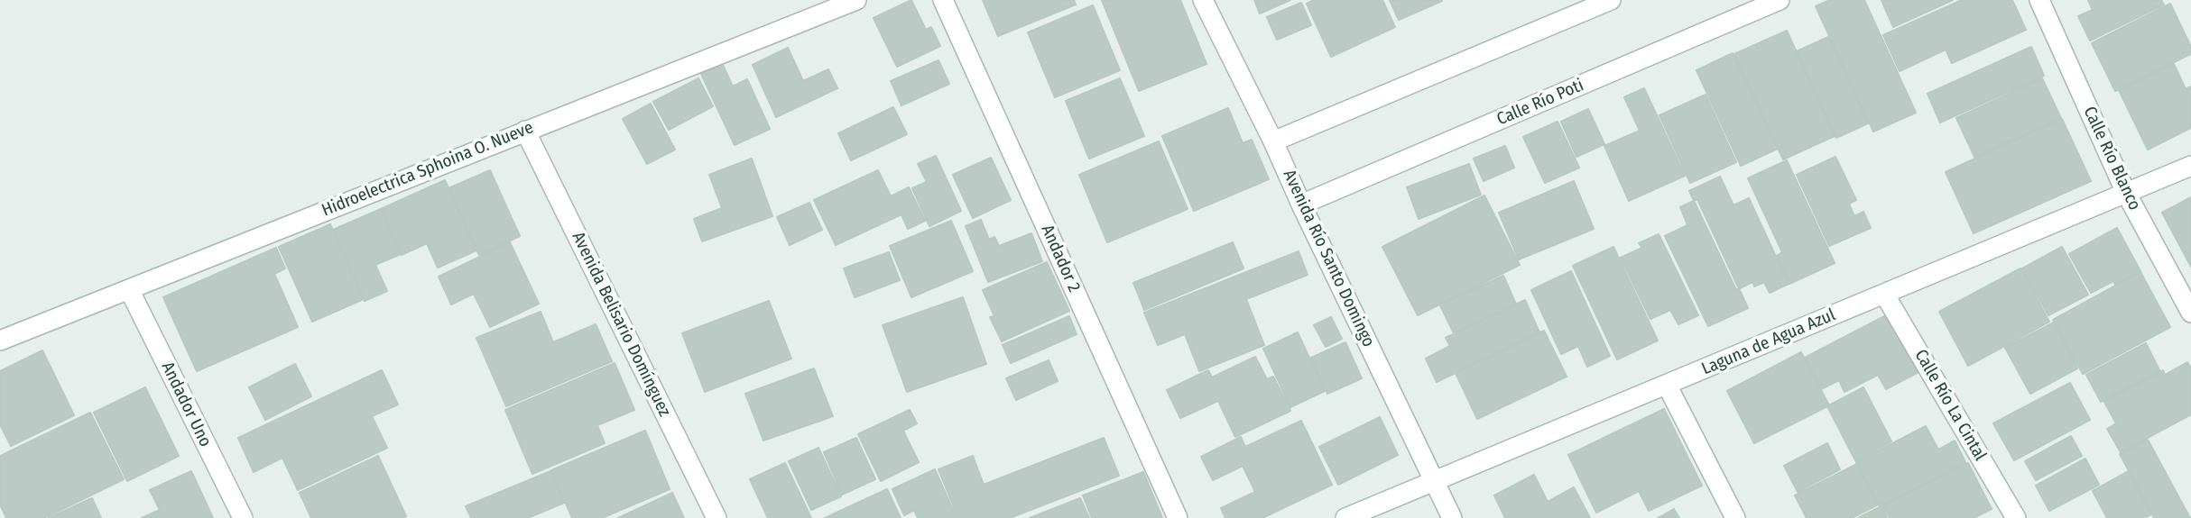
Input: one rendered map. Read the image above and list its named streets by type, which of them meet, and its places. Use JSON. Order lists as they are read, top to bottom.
{
  "streets": {
    "street": [
      "Calle Río Poti",
      "Calle Río Blanco",
      "Hidroelectrica Sphoina O. Nueve",
      "Andador 2",
      "Avenida Río Santo Domingo",
      "Avenida Belisario Domínguez",
      "Laguna de Agua Azul",
      "Andador Uno",
      "Calle Río La Cintal"
    ]
  },
  "crossings": [
    ["Calle Río Poti", "Avenida Río Santo Domingo"],
    ["Calle Río Blanco", "Laguna de Agua Azul"],
    ["Hidroelectrica Sphoina O. Nueve", "Avenida Belisario Domínguez"],
    ["Hidroelectrica Sphoina O. Nueve", "Andador Uno"],
    ["Avenida Río Santo Domingo", "Laguna de Agua Azul"],
    ["Laguna de Agua Azul", "Calle Río La Cintal"]
  ]
}
